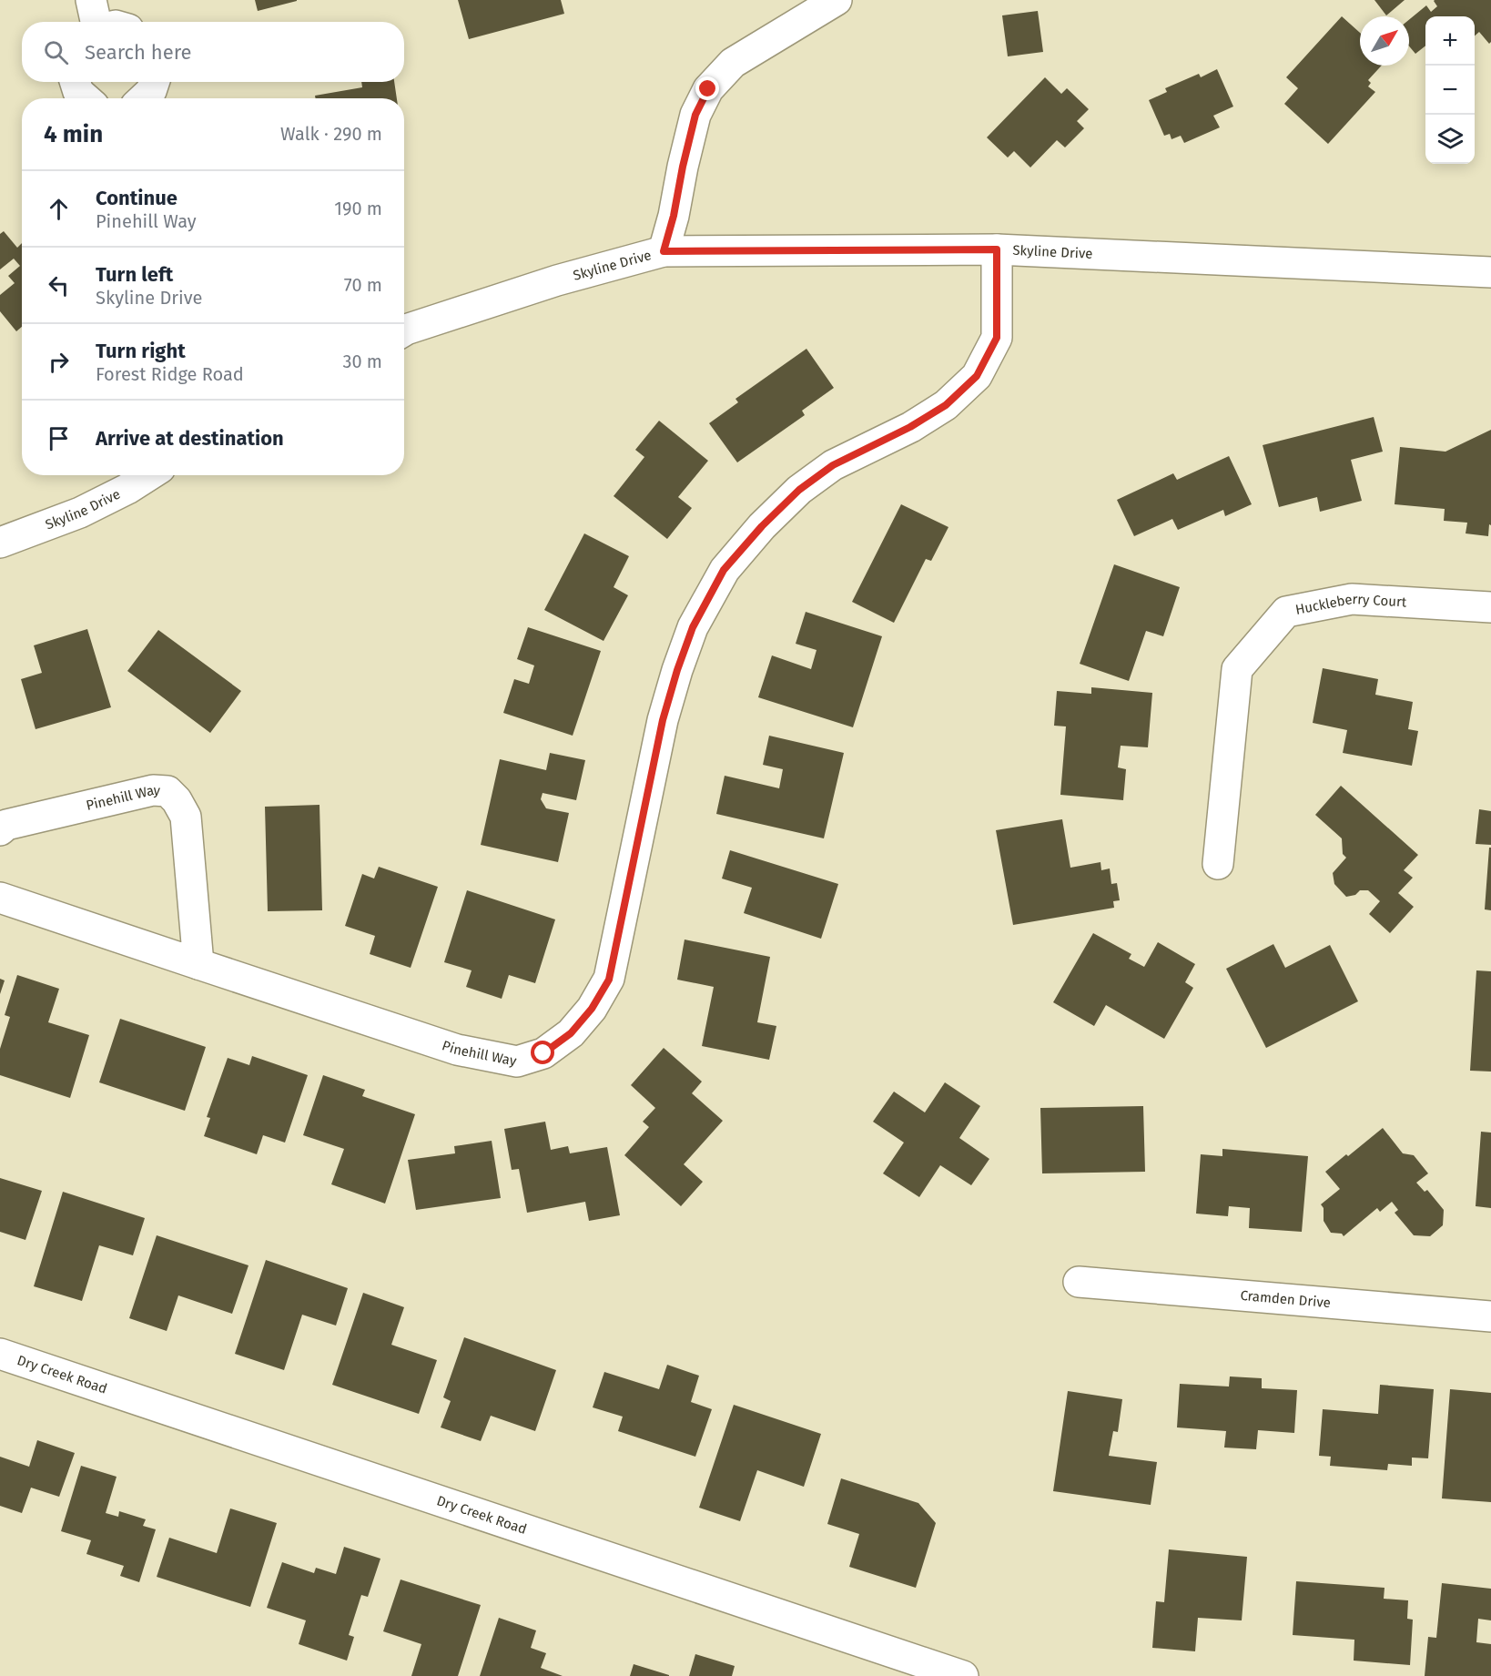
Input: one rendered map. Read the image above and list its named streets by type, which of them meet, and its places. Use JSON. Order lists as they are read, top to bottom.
{
  "streets": {
    "street": [
      "Skyline Drive",
      "Huckleberry Court",
      "Pinehill Way",
      "Cramden Drive",
      "Dry Creek Road"
    ]
  },
  "crossings": [
    ["Skyline Drive", "Pinehill Way"]
  ],
  "north": "top right",
  "page": {
    "map_buttons": ["+", "−"],
    "search": "Search here",
    "heading": ["4 min", "Walk · 290 m"],
    "list": [
      ["Continue", "Pinehill Way", "190 m"],
      ["Turn left", "Skyline Drive", "70 m"],
      ["Turn right", "Forest Ridge Road", "30 m"],
      "Arrive at destination"
    ]
  }
}
